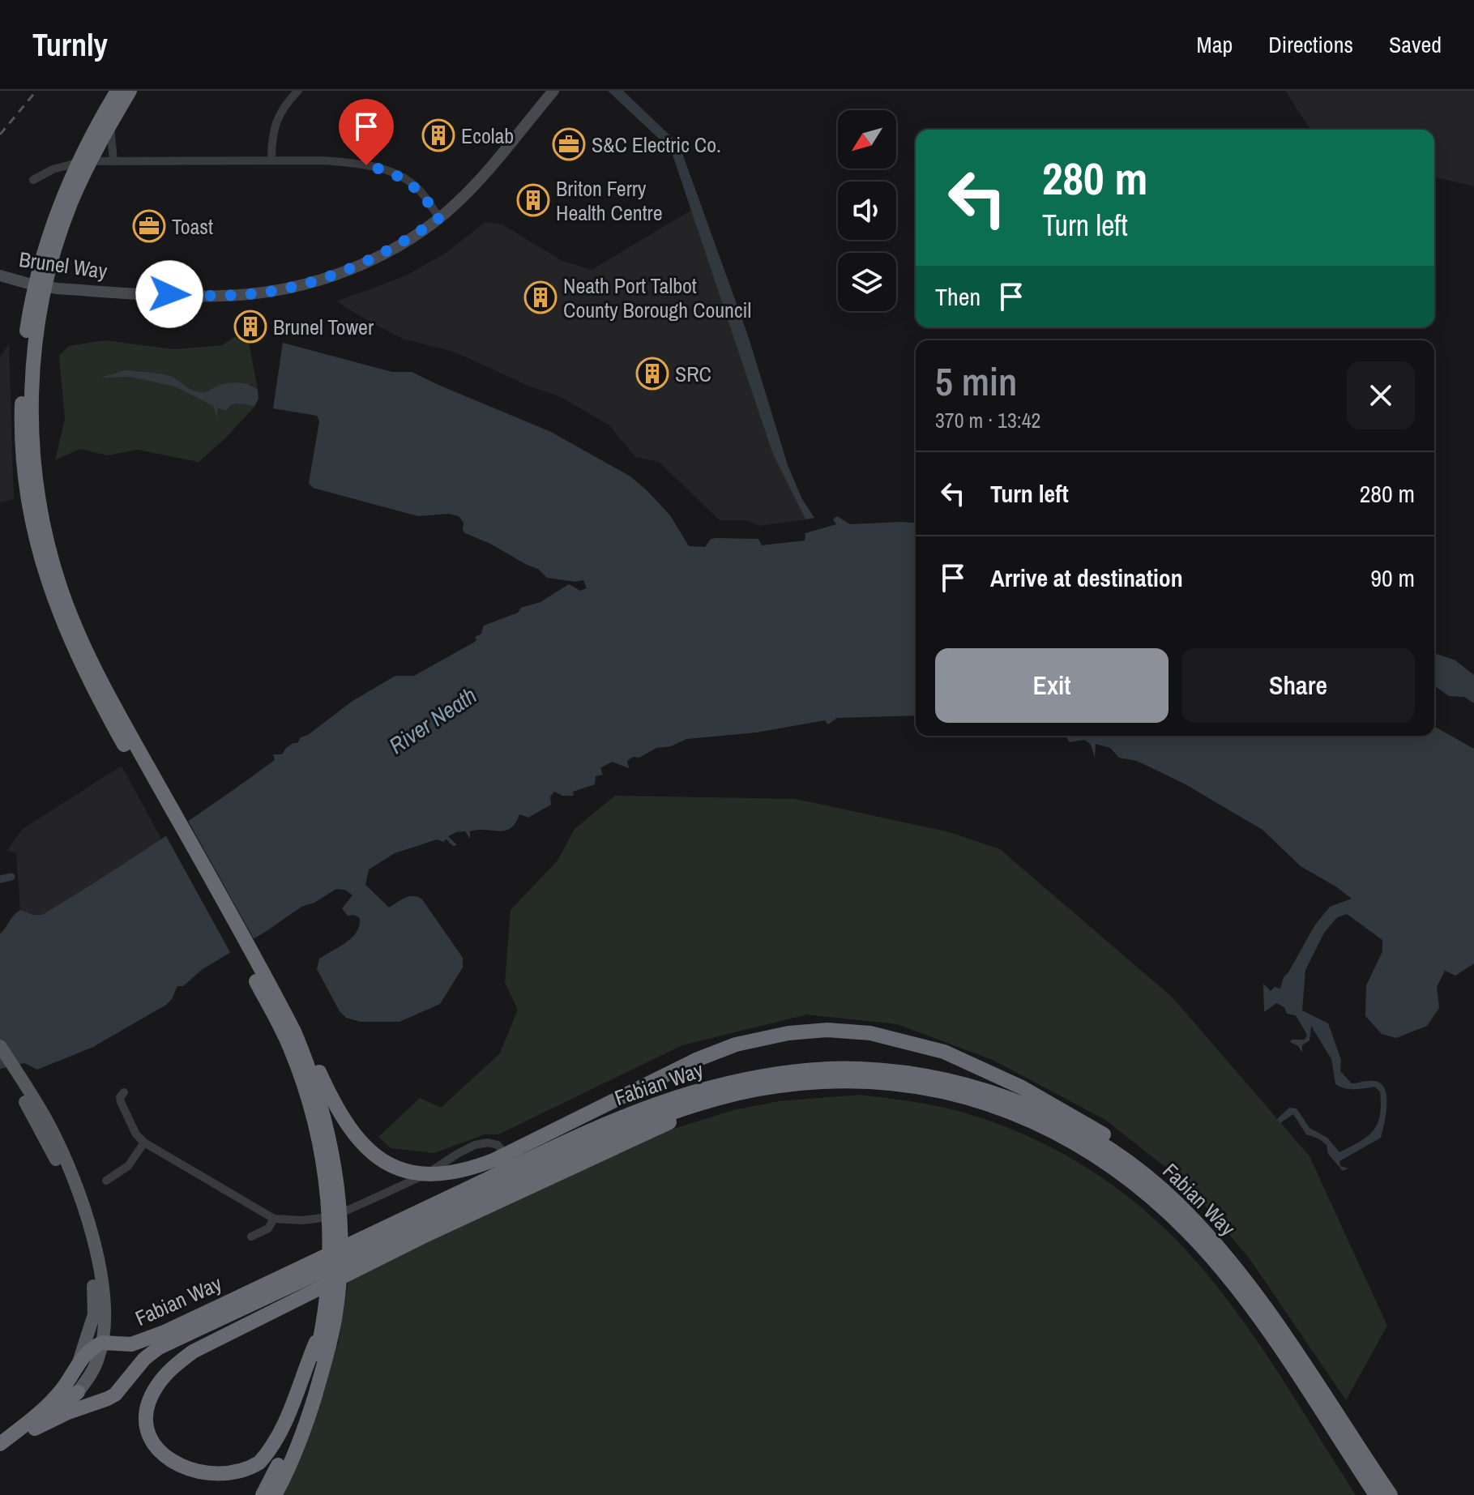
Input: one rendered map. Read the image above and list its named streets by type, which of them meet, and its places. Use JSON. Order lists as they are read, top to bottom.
{
  "streets": {
    "highway": ["Fabian Way"],
    "street": ["Brunel Way"]
  },
  "water": ["River Neath"],
  "places": {
    "building": [
      "Ecolab",
      "Briton Ferry Health Centre",
      "Neath Port Talbot County Borough Council",
      "Brunel Tower",
      "SRC"
    ],
    "office": ["S&C Electric Co.", "Toast"]
  },
  "north": "bottom left",
  "page": {
    "header": "Turnly",
    "nav": ["Map", "Directions", "Saved"],
    "turn": ["280 m", "Turn left"],
    "then": "Then",
    "heading": ["5 min", "370 m · 13:42"],
    "list": [
      {
        "name": "Turn left",
        "value": "280 m"
      },
      {
        "name": "Arrive at destination",
        "value": "90 m"
      }
    ],
    "buttons": ["Exit", "Share"]
  }
}
